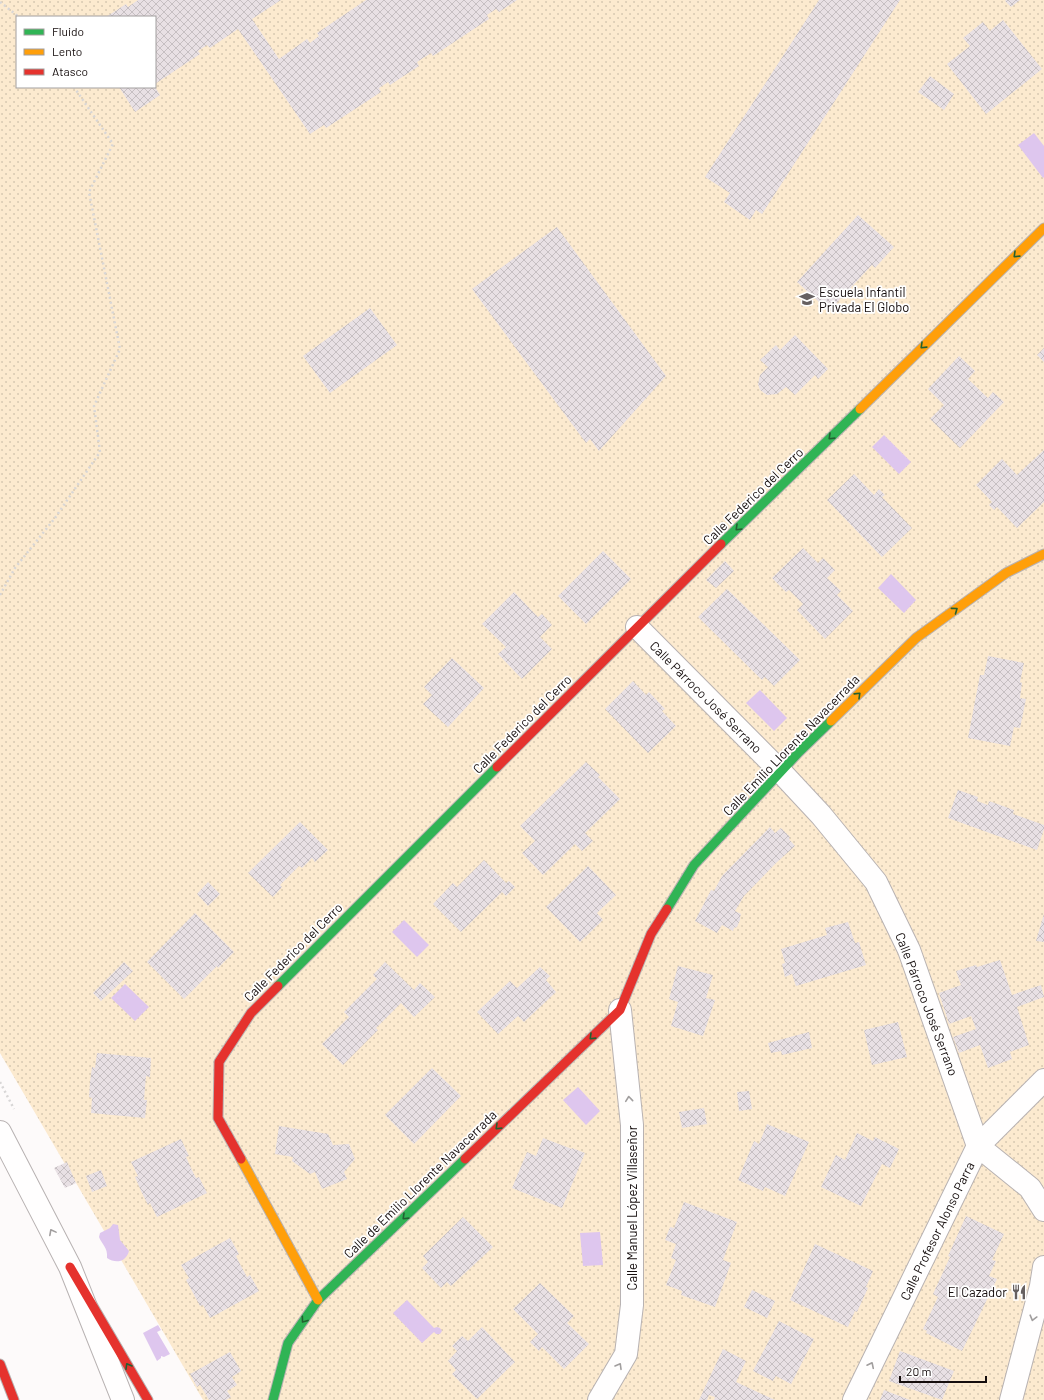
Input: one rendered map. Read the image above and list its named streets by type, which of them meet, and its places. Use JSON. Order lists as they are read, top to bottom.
{
  "streets": {
    "main road": ["Calle Federico del Cerro", "Calle Emilio Llorente Navacerrada", "Calle de Emilio Llorente Navacerrada"],
    "street": ["Calle Párroco José Serrano", "Calle Manuel López Villaseñor", "Calle Profesor Alonso Parra"]
  },
  "crossings": [
    ["Calle Federico del Cerro", "Calle Párroco José Serrano"],
    ["Calle Federico del Cerro", "Calle de Emilio Llorente Navacerrada"],
    ["Calle Párroco José Serrano", "Calle Emilio Llorente Navacerrada"],
    ["Calle Párroco José Serrano", "Calle Profesor Alonso Parra"],
    ["Calle Emilio Llorente Navacerrada", "Calle de Emilio Llorente Navacerrada"],
    ["Calle Emilio Llorente Navacerrada", "Calle Manuel López Villaseñor"],
    ["Calle de Emilio Llorente Navacerrada", "Calle Manuel López Villaseñor"]
  ],
  "one_way": [
    "Calle Federico del Cerro",
    "Calle Emilio Llorente Navacerrada",
    "Calle de Emilio Llorente Navacerrada",
    "Calle Manuel López Villaseñor"
  ],
  "places": {
    "school or university": ["Escuela Infantil Privada El Globo"],
    "restaurant": ["El Cazador"]
  },
  "legend": ["Fluido", "Lento", "Atasco"],
  "scale_bar": "20 m"
}
